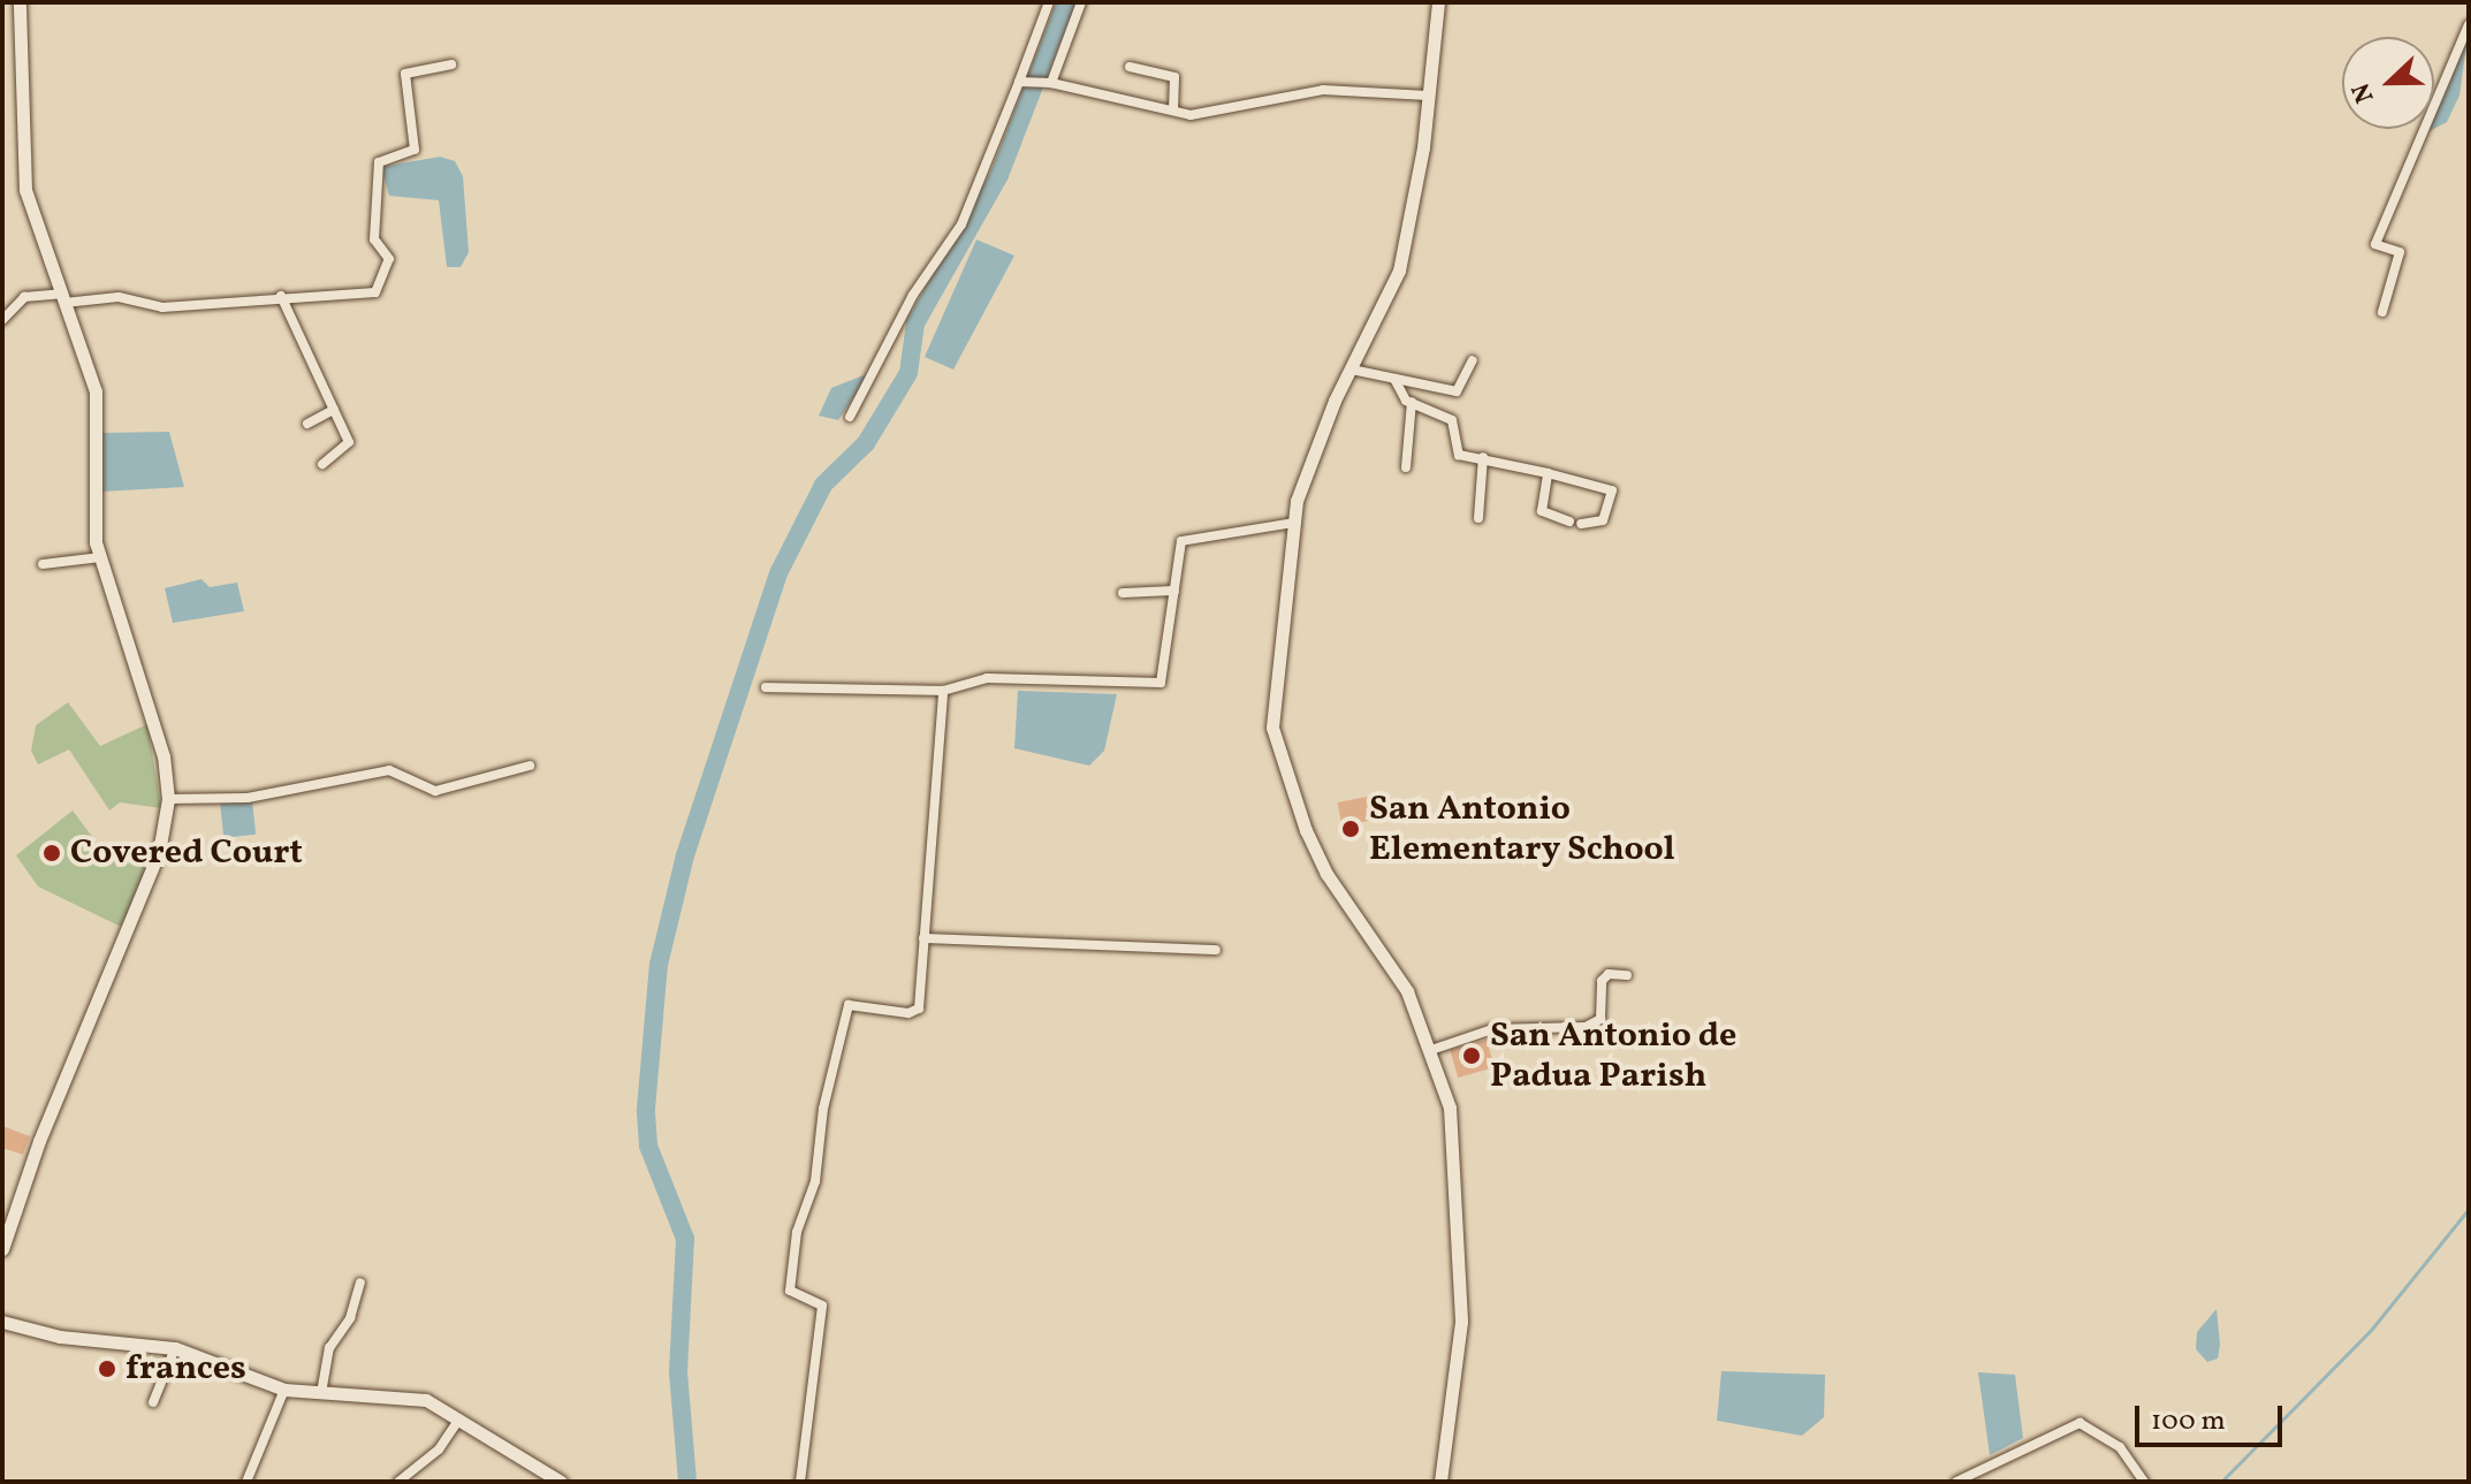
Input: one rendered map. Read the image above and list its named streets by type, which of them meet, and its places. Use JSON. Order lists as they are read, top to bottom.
{
  "places": [
    "San Antonio Elementary School",
    "Covered Court",
    "San Antonio de Padua Parish",
    "frances"
  ],
  "scale_bar": "100 m",
  "north": "left"
}
